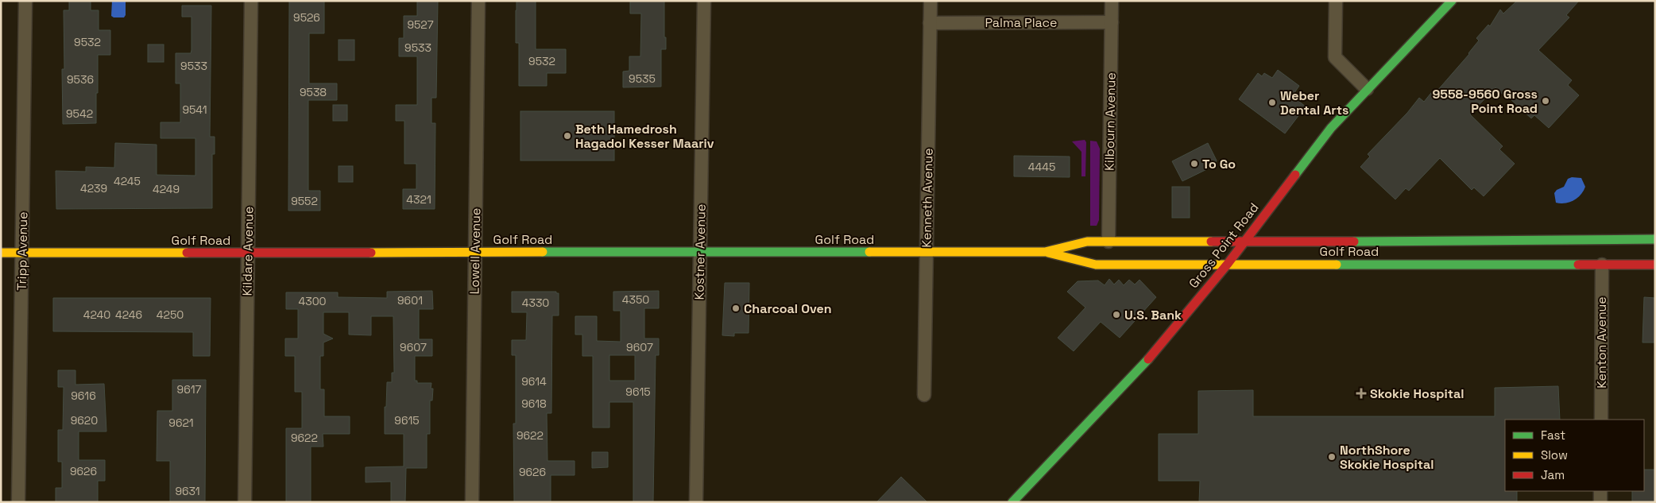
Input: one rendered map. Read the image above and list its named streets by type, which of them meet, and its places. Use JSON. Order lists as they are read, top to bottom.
{
  "streets": {
    "main road": ["Golf Road", "Gross Point Road"],
    "street": [
      "Palma Place",
      "Kilbourn Avenue",
      "Kenneth Avenue",
      "Tripp Avenue",
      "Kildare Avenue",
      "Lowell Avenue",
      "Kostner Avenue",
      "Kenton Avenue"
    ]
  },
  "crossings": [
    ["Palma Place", "Kilbourn Avenue"],
    ["Palma Place", "Kenneth Avenue"],
    ["Kilbourn Avenue", "Golf Road"],
    ["Kenneth Avenue", "Golf Road"],
    ["Golf Road", "Gross Point Road"],
    ["Golf Road", "Tripp Avenue"],
    ["Golf Road", "Kildare Avenue"],
    ["Golf Road", "Lowell Avenue"],
    ["Golf Road", "Kostner Avenue"],
    ["Golf Road", "Kenton Avenue"]
  ],
  "places": {
    "other": [
      "9558-9560 Gross Point Road",
      "Weber Dental Arts",
      "Beth Hamedrosh Hagadol Kesser Maariv",
      "To Go",
      "Charcoal Oven",
      "U.S. Bank",
      "NorthShore Skokie Hospital"
    ],
    "health": ["Skokie Hospital"]
  },
  "house_numbers": [
    "9526",
    "9527",
    "9532",
    "9533",
    "9532",
    "9533",
    "9535",
    "9536",
    "9538",
    "9541",
    "9542",
    "4445",
    "4245",
    "4239",
    "4249",
    "4321",
    "9552",
    "4350",
    "9601",
    "4300",
    "4330",
    "4240",
    "4246",
    "4250",
    "9607",
    "9607",
    "9614",
    "9617",
    "9615",
    "9616",
    "9618",
    "9620",
    "9615",
    "9621",
    "9622",
    "9622",
    "9626",
    "9626",
    "9631"
  ],
  "legend": ["Fast", "Slow", "Jam"]
}
